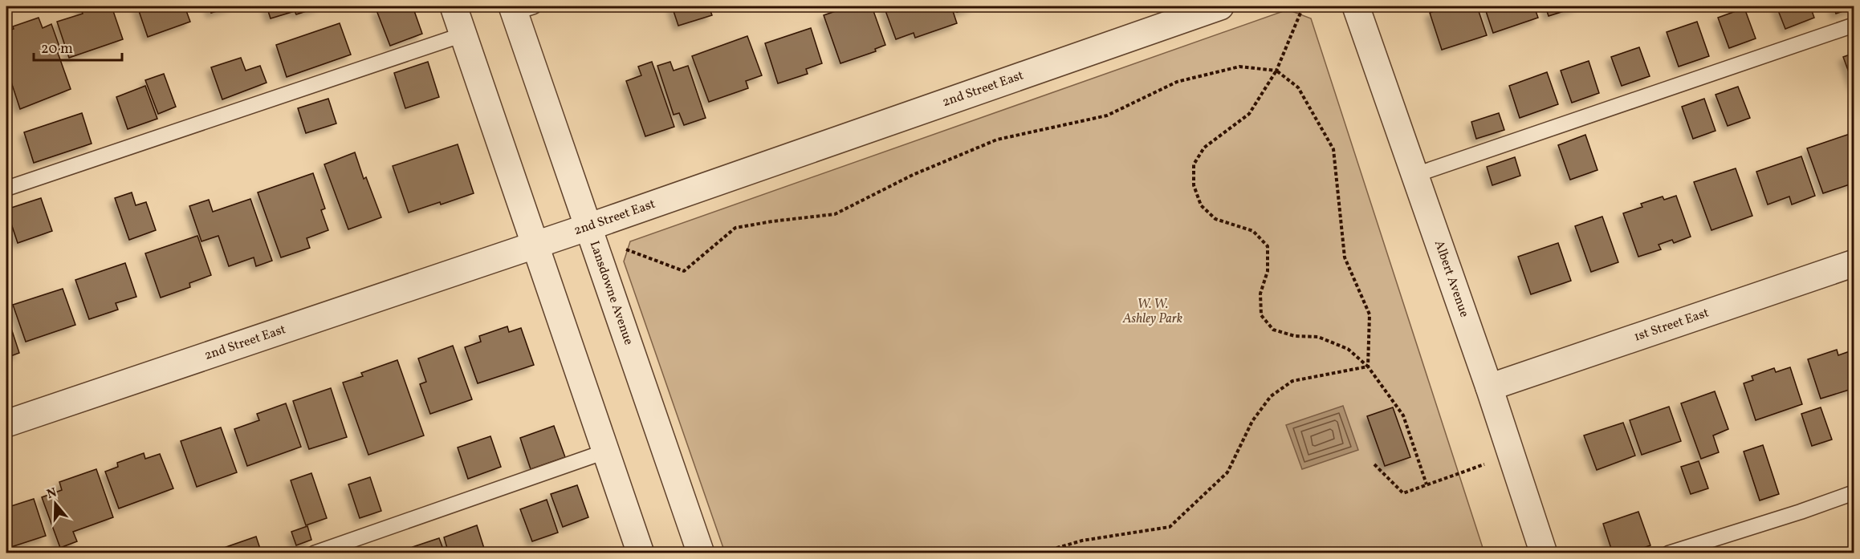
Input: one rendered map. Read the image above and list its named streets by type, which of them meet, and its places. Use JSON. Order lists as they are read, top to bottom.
{
  "streets": {
    "street": [
      "2nd Street East",
      "Albert Avenue",
      "Lansdowne Avenue",
      "1st Street East"
    ]
  },
  "crossings": [
    ["2nd Street East", "Lansdowne Avenue"],
    ["Albert Avenue", "1st Street East"]
  ],
  "parks": ["W. W. Ashley Park"],
  "scale_bar": "20 m",
  "north": "top"
}
